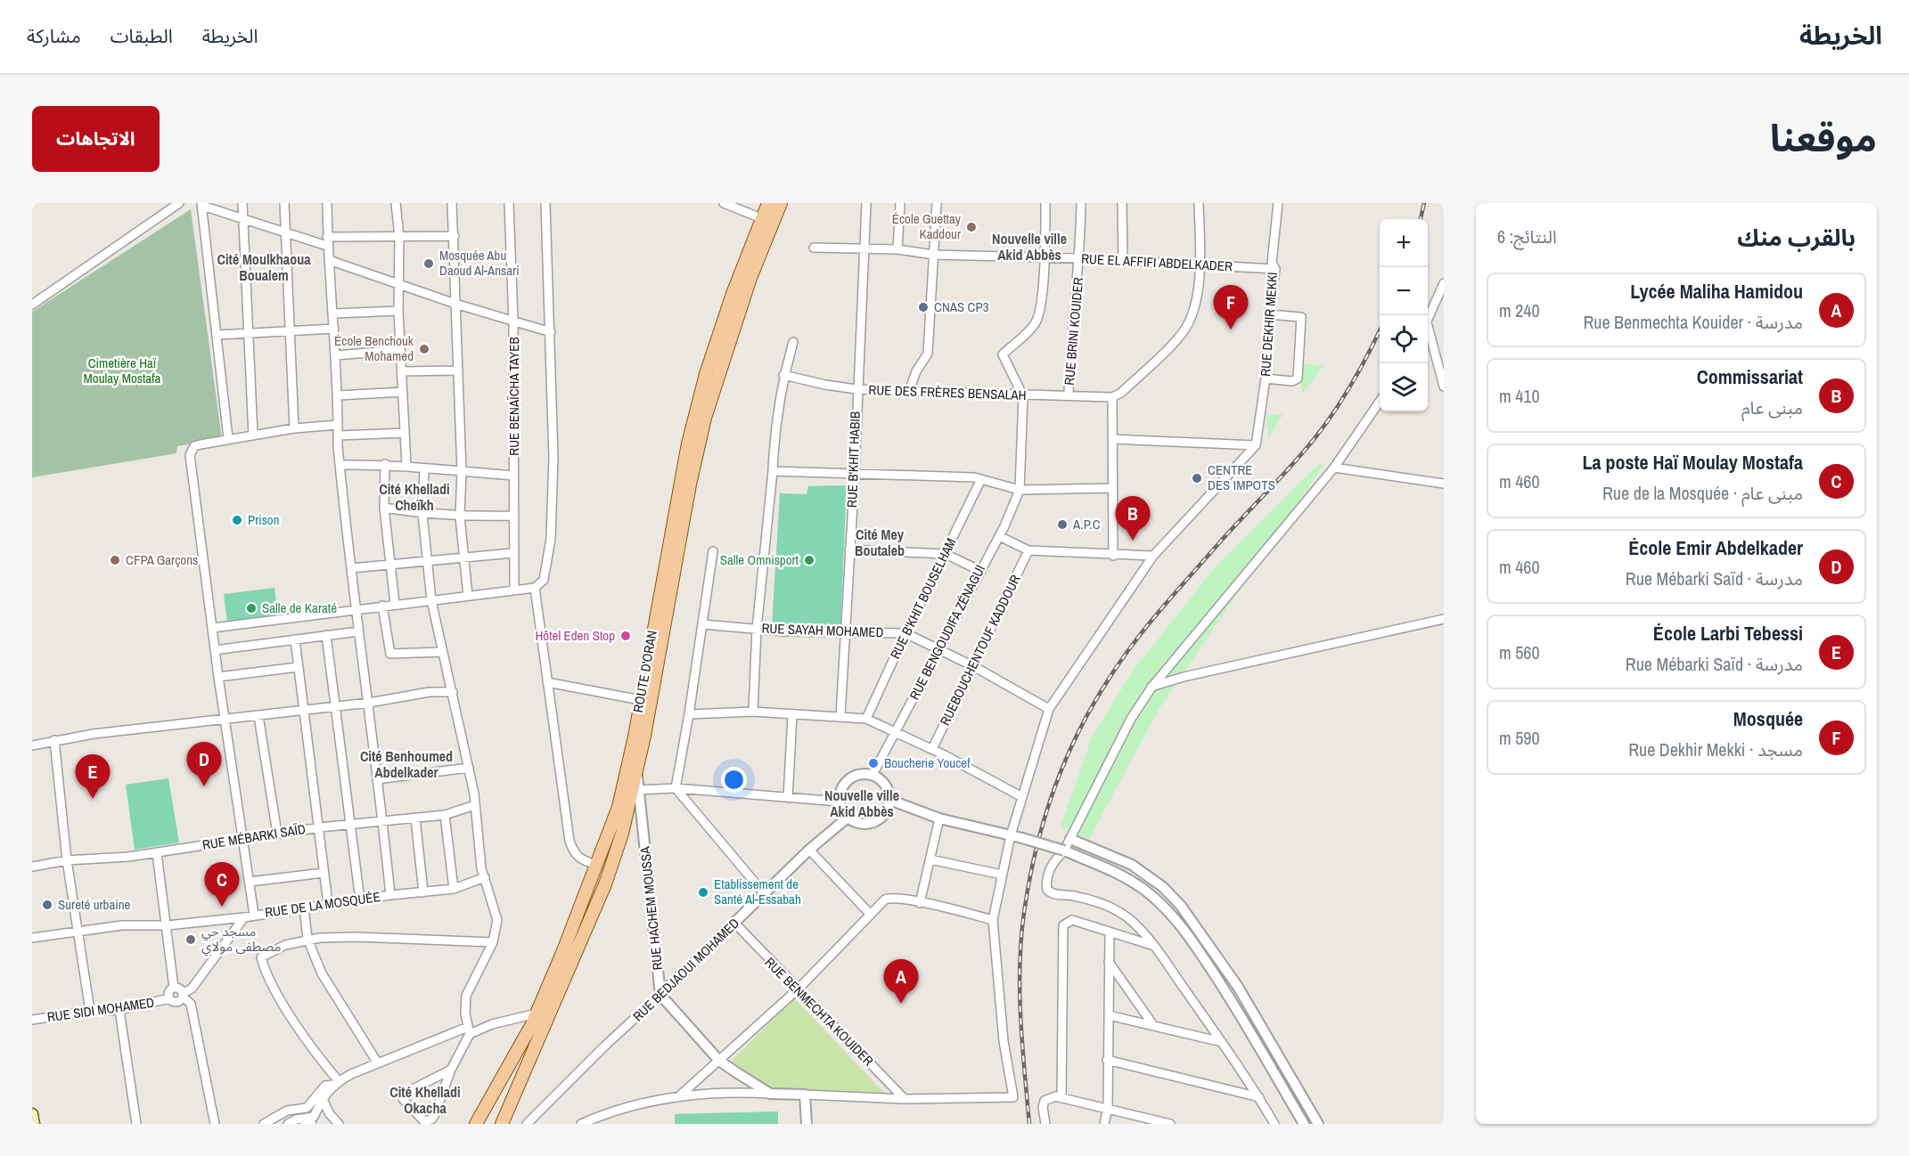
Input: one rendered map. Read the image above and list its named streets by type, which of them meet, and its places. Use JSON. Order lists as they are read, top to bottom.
{
  "streets": {
    "main road": ["ROUTE D'ORAN"],
    "street": [
      "RUE EL AFFIFI ABDELKADER",
      "RUE DEKHIR MEKKI",
      "RUE BRINI KOUIDER",
      "RUE DES FRÈRES BENSALAH",
      "RUE BENAÏCHA TAYEB",
      "RUE B'KHIT HABIB",
      "RUE B'KHIT BOUSELHAM",
      "RUE SAYAH MOHAMED",
      "RUE BENGOUDIFA ZÉNAGUI",
      "RUEBOUCHENTOUF KADDOUR",
      "RUE MÉBARKI SAÏD",
      "RUE DE LA MOSQUÉE",
      "RUE HACHEM MOUSSA",
      "RUE BEDJAOUI MOHAMED",
      "RUE SIDI MOHAMED",
      "RUE BENMECHTA KOUIDER"
    ]
  },
  "crossings": [
    ["RUE EL AFFIFI ABDELKADER", "RUE DEKHIR MEKKI"],
    ["RUE EL AFFIFI ABDELKADER", "RUE BRINI KOUIDER"],
    ["RUE EL AFFIFI ABDELKADER", "RUE B'KHIT HABIB"],
    ["RUE BRINI KOUIDER", "RUE DES FRÈRES BENSALAH"],
    ["RUE DES FRÈRES BENSALAH", "RUE B'KHIT HABIB"],
    ["RUE B'KHIT HABIB", "RUE SAYAH MOHAMED"],
    ["RUE B'KHIT BOUSELHAM", "RUE SAYAH MOHAMED"],
    ["RUE SAYAH MOHAMED", "RUE BENGOUDIFA ZÉNAGUI"],
    ["RUE SAYAH MOHAMED", "RUEBOUCHENTOUF KADDOUR"],
    ["RUE BENGOUDIFA ZÉNAGUI", "RUE BEDJAOUI MOHAMED"],
    ["ROUTE D'ORAN", "RUE HACHEM MOUSSA"],
    ["RUE HACHEM MOUSSA", "RUE BEDJAOUI MOHAMED"],
    ["RUE BEDJAOUI MOHAMED", "RUE BENMECHTA KOUIDER"]
  ],
  "districts": [
    "Nouvelle ville Akid Abbès",
    "Cité Moulkhaoua Boualem",
    "Cité Khelladi Cheïkh",
    "Cité Mey Boutaleb",
    "Cité Benhoumed Abdelkader",
    "Nouvelle ville Akid Abbès",
    "Cité Khelladi Okacha"
  ],
  "parks": ["Cimetière Haï Moulay Mostafa"],
  "places": [
    "École Guettay Kaddour",
    "Mosquée Abu Daoud Al-Ansari",
    "CNAS CP3",
    "École Benchouk Mohamed",
    "CENTRE DES IMPOTS",
    "Prison",
    "A.P.C",
    "CFPA Garçons",
    "Salle Omnisport",
    "Salle de Karaté",
    "Hôtel Eden Stop",
    "Boucherie Youcef",
    "Etablissement de Santé Al-Essabah",
    "Sureté urbaine",
    "مسجد حي مصطفى مولاي"
  ],
  "page": {
    "header": "الخريطة",
    "nav": ["الخريطة", "الطبقات", "مشاركة"],
    "title": "موقعنا",
    "buttons": "الاتجاهات",
    "heading": ["بالقرب منك", "النتائج: 6"],
    "map_buttons": ["+", "−"],
    "list": [
      {
        "mark": "A",
        "name": "Lycée Maliha Hamidou",
        "note": "مدرسة · Rue Benmechta Kouider",
        "value": "240 m"
      },
      {
        "mark": "B",
        "name": "Commissariat",
        "note": "مبنى عام",
        "value": "410 m"
      },
      {
        "mark": "C",
        "name": "La poste Haï Moulay Mostafa",
        "note": "مبنى عام · Rue de la Mosquée",
        "value": "460 m"
      },
      {
        "mark": "D",
        "name": "École Emir Abdelkader",
        "note": "مدرسة · Rue Mébarki Saïd",
        "value": "460 m"
      },
      {
        "mark": "E",
        "name": "École Larbi Tebessi",
        "note": "مدرسة · Rue Mébarki Saïd",
        "value": "560 m"
      },
      {
        "mark": "F",
        "name": "Mosquée",
        "note": "مسجد · Rue Dekhir Mekki",
        "value": "590 m"
      }
    ],
    "pins": [
      "F",
      "B",
      "D",
      "E",
      "C",
      "A"
    ]
  }
}
